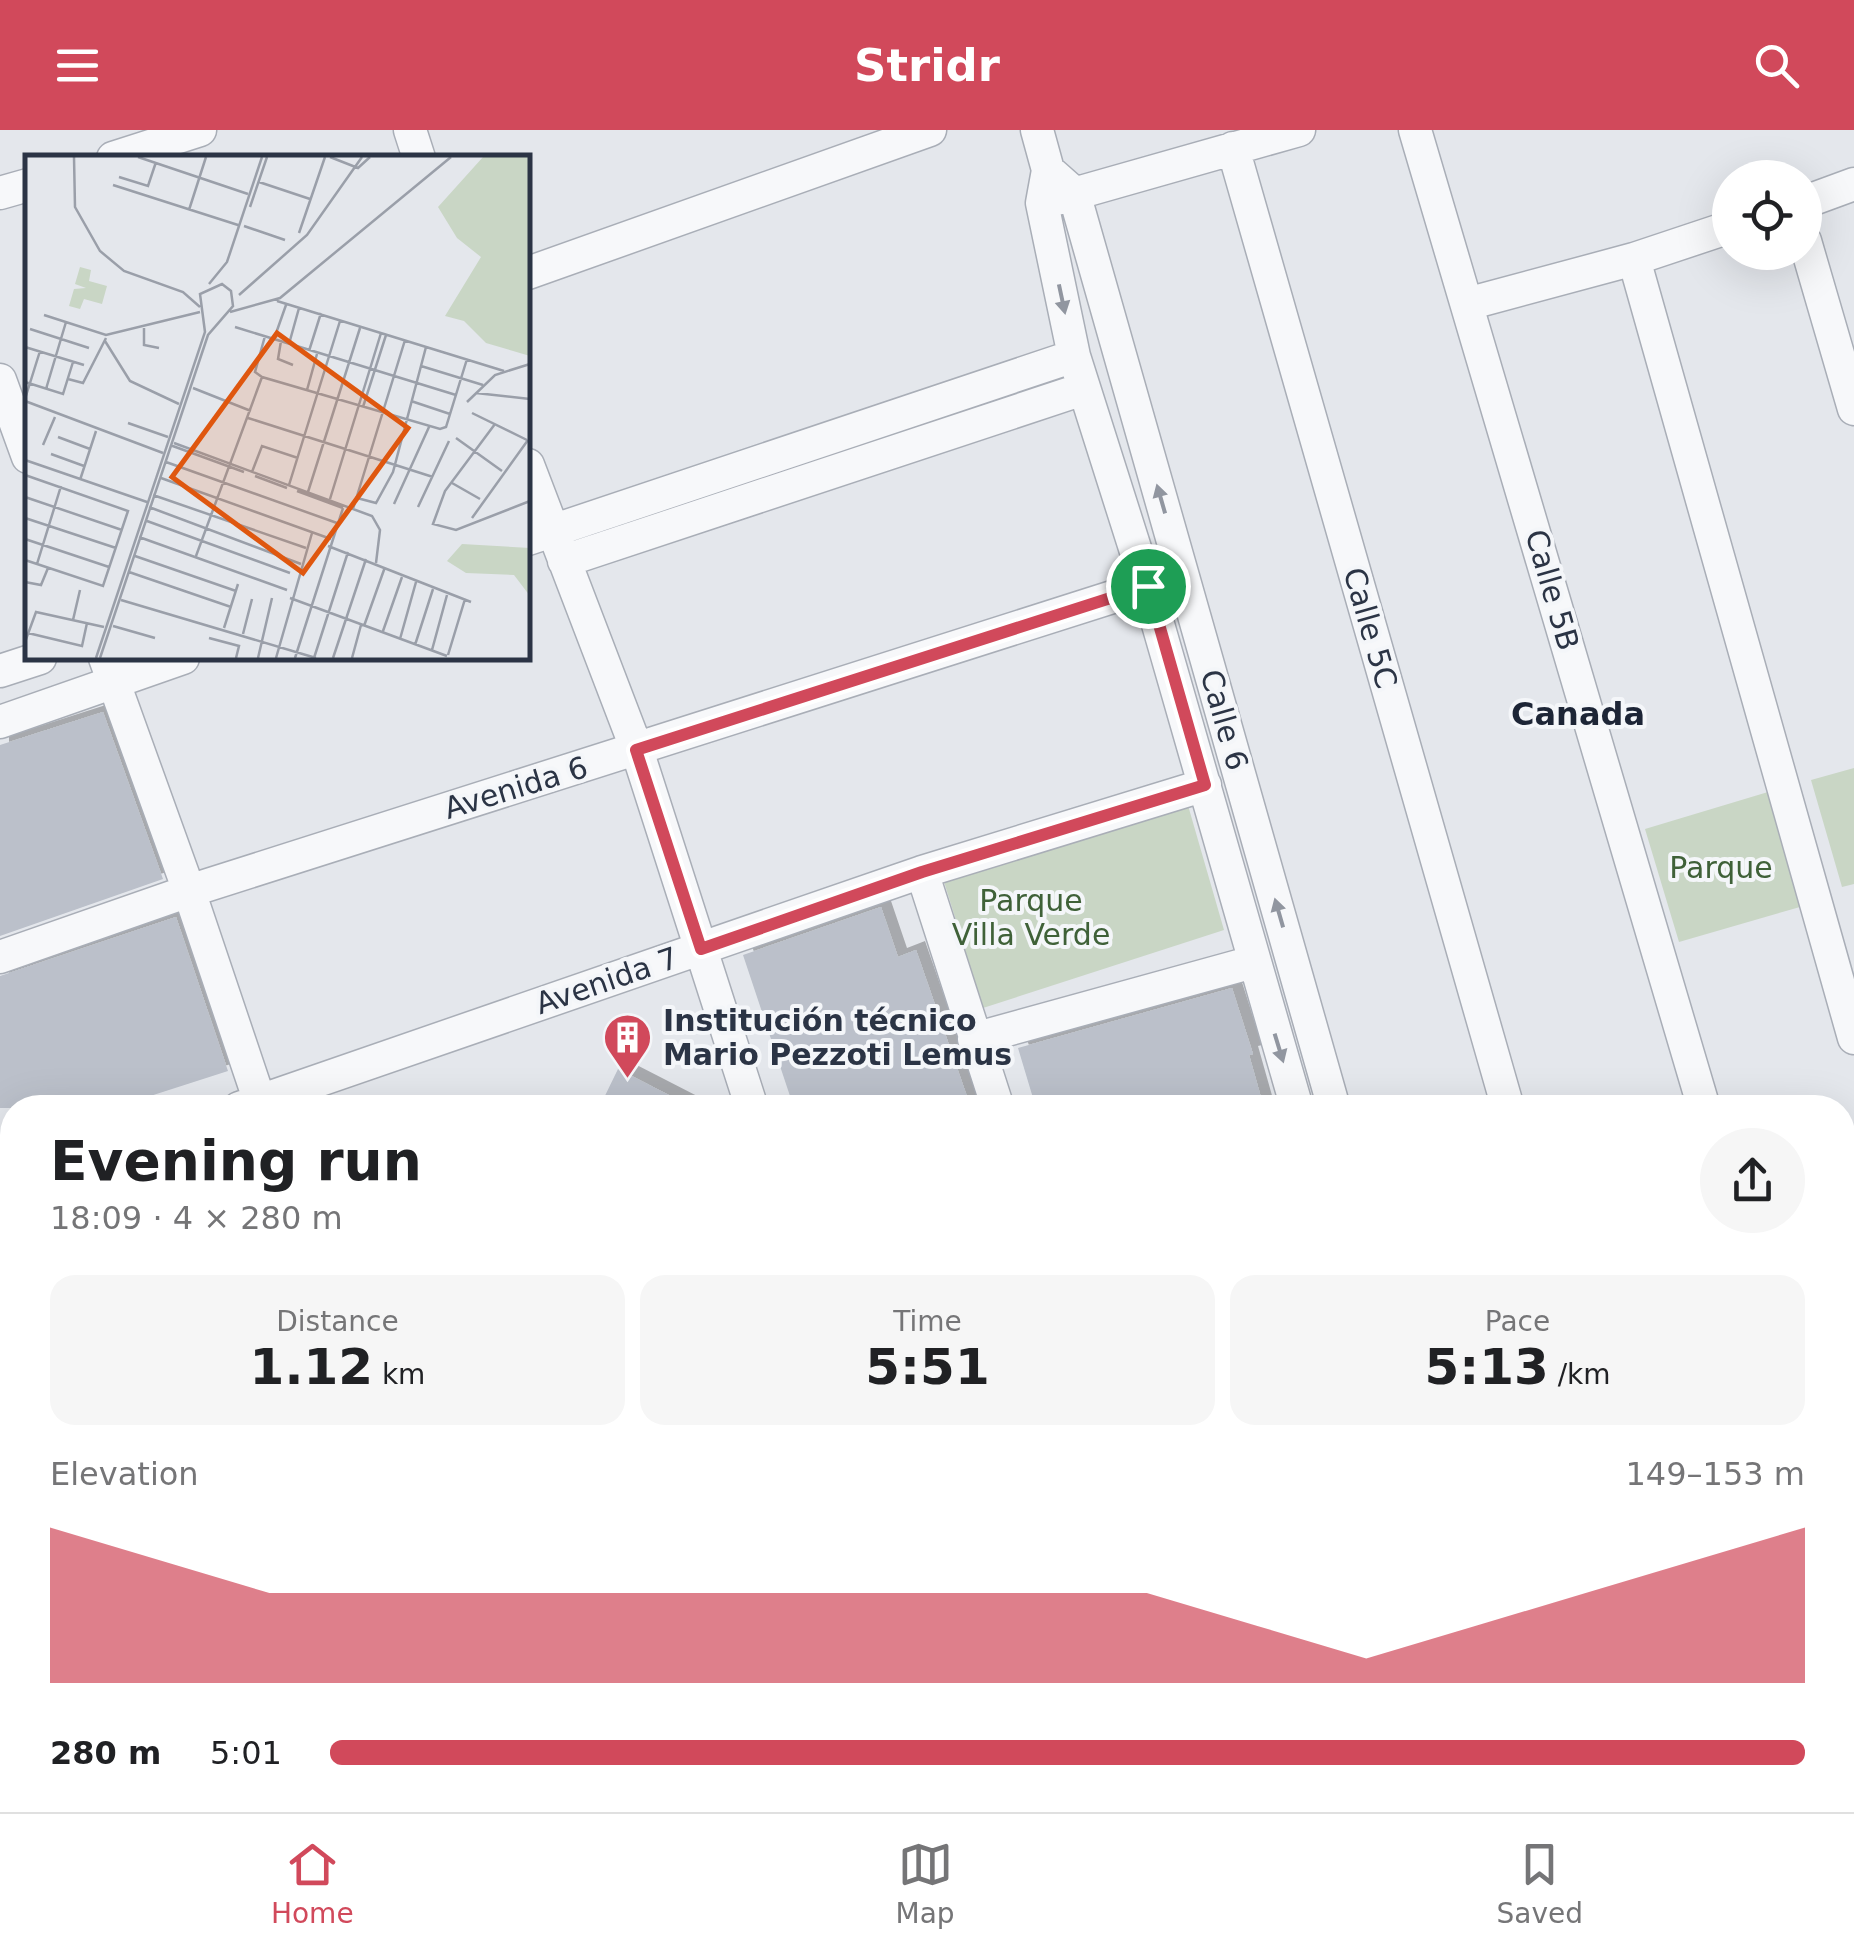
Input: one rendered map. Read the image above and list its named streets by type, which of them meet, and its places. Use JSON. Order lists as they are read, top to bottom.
{
  "streets": {
    "street": [
      "Calle 5B",
      "Calle 5C",
      "Calle 6",
      "Avenida 6",
      "Avenida 7"
    ]
  },
  "crossings": [
    ["Calle 6", "Avenida 6"],
    ["Calle 6", "Avenida 7"]
  ],
  "districts": ["Canada"],
  "parks": ["Parque", "Parque Villa Verde"],
  "places": {
    "building": ["Institución técnico Mario Pezzoti Lemus"]
  },
  "page": {
    "header": "Stridr",
    "heading": ["Evening run", "18:09 · 4 × 280 m"],
    "stats": [
      ["Distance", "1.12 km"],
      ["Time", "5:51"],
      ["Pace", "5:13 /km"]
    ],
    "chart": ["Elevation", "149–153 m"],
    "list": [
      {
        "name": "280 m",
        "note": "5:01"
      }
    ],
    "tabs": ["Home", "Map", "Saved"]
  }
}
